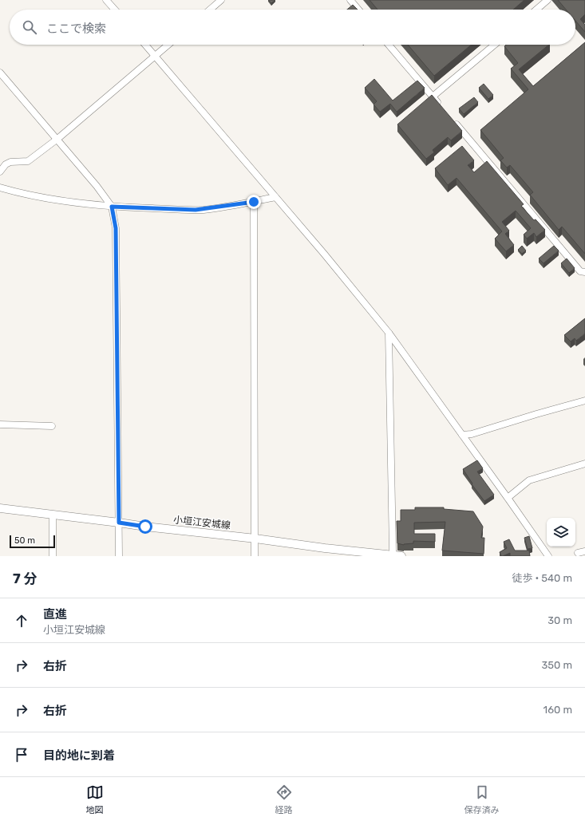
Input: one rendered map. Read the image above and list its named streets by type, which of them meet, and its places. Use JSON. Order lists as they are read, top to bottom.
{
  "streets": {
    "main road": ["小垣江安城線"]
  },
  "scale_bar": "50 m",
  "page": {
    "search": "ここで検索",
    "scale": "50 m",
    "heading": ["7 分", "徒歩 · 540 m"],
    "list": [
      ["直進", "小垣江安城線", "30 m"],
      ["右折", "350 m"],
      ["右折", "160 m"],
      "目的地に到着"
    ],
    "nav": ["地図", "経路", "保存済み"]
  }
}
